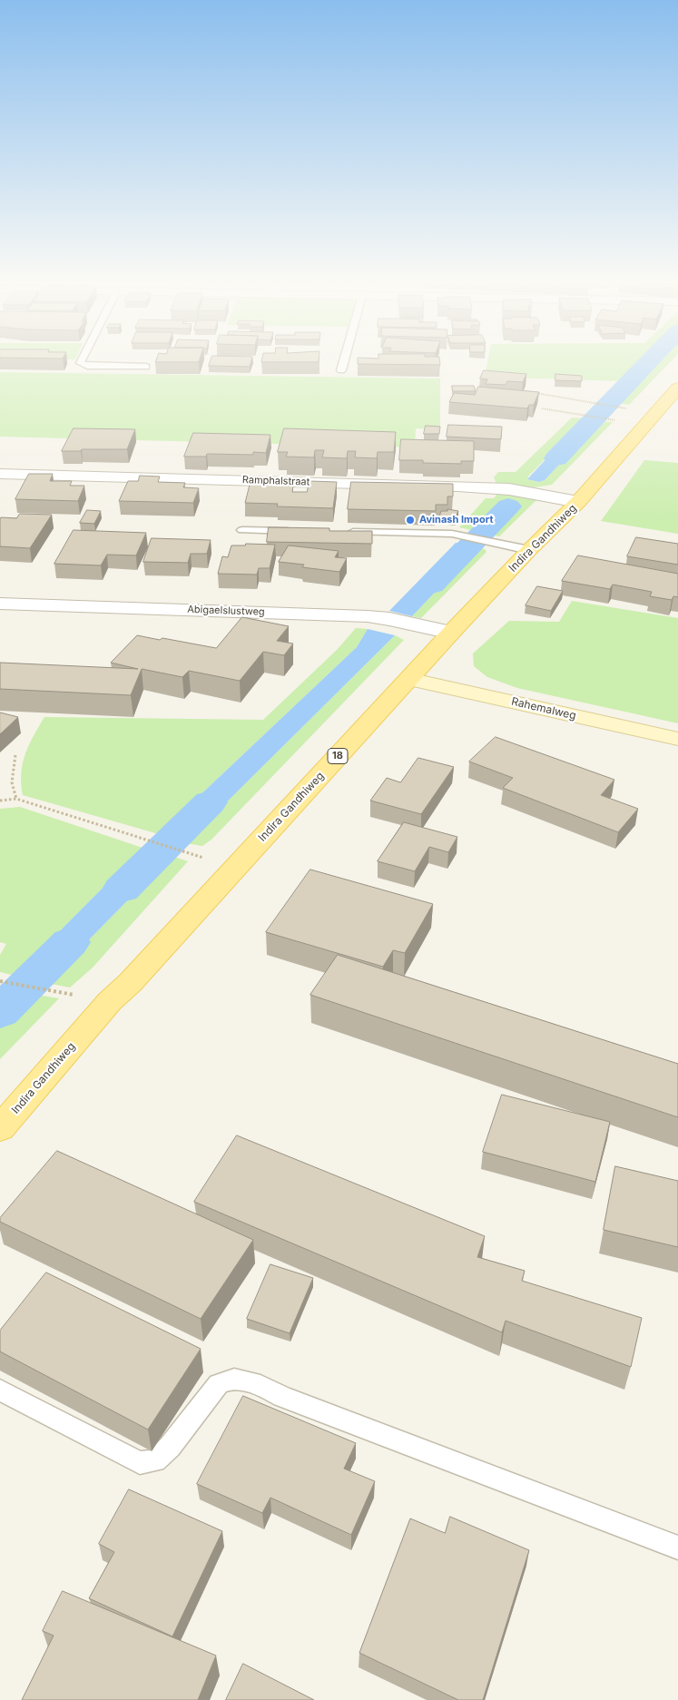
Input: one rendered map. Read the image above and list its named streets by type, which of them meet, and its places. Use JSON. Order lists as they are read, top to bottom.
{
  "streets": {
    "main road": ["Indira Gandhiweg", "18"],
    "street": ["Ramphalstraat", "Abigaelslustweg", "Rahemalweg"]
  },
  "crossings": [
    ["Ramphalstraat", "Indira Gandhiweg"],
    ["Indira Gandhiweg", "Abigaelslustweg"],
    ["Indira Gandhiweg", "Rahemalweg"]
  ],
  "places": ["Avinash Import"]
}
